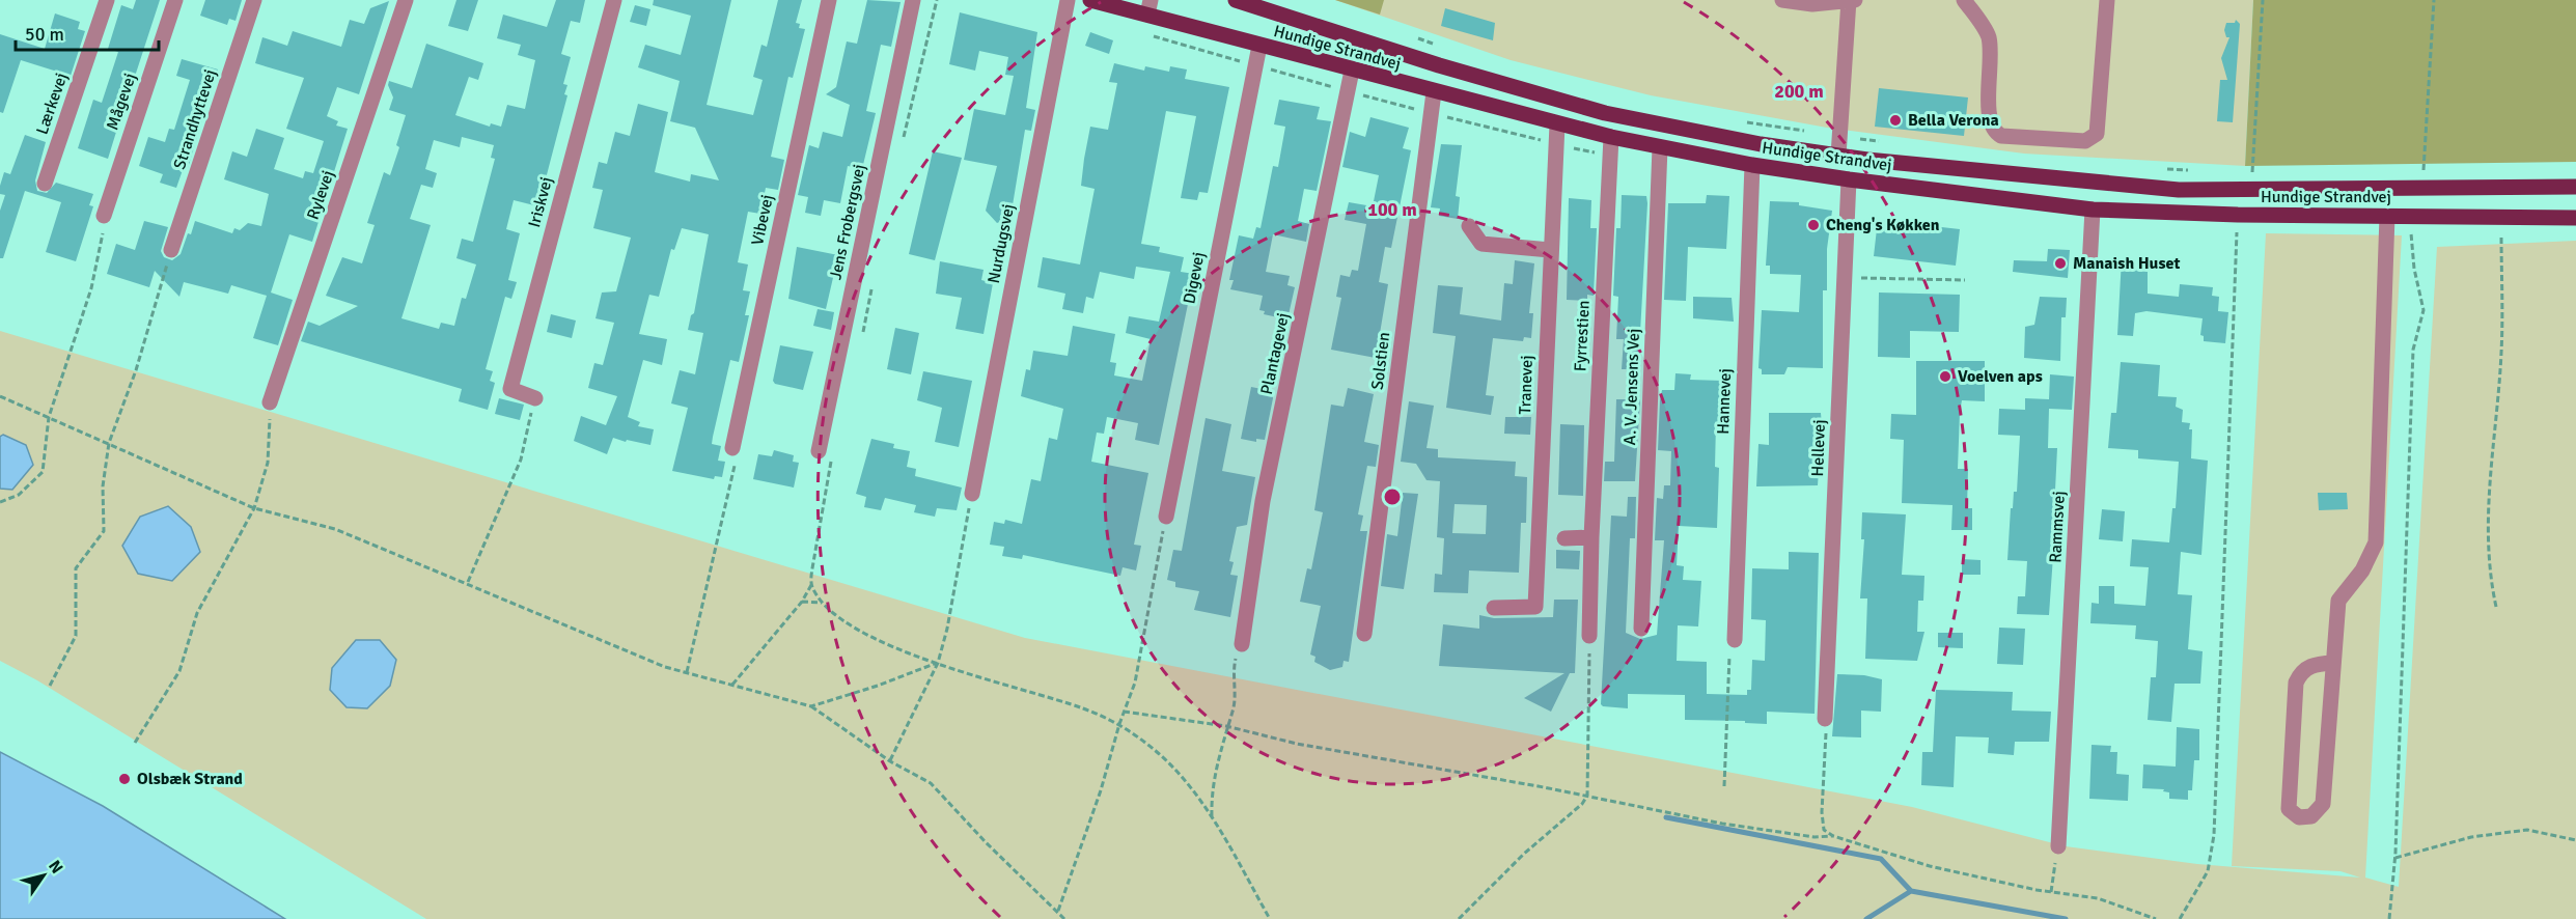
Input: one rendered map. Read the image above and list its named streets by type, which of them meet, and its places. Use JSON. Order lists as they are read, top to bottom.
{
  "streets": {
    "main road": ["Hundige Strandvej"],
    "street": [
      "Mågevej",
      "Lærkevej",
      "Strandhyttevej",
      "Rylevej",
      "Iriskvej",
      "Vibevej",
      "Jens Frobergsvej",
      "Nurdugsvej",
      "Digevej",
      "Fyrrestien",
      "Plantagevej",
      "Solstien",
      "Tranevej",
      "A. V. Jensens Vej",
      "Hannevej",
      "Hellevej",
      "Rammsvej"
    ]
  },
  "crossings": [
    ["Hundige Strandvej", "Digevej"],
    ["Hundige Strandvej", "Fyrrestien"],
    ["Hundige Strandvej", "Plantagevej"],
    ["Hundige Strandvej", "Solstien"],
    ["Hundige Strandvej", "Tranevej"],
    ["Hundige Strandvej", "A. V. Jensens Vej"],
    ["Hundige Strandvej", "Hannevej"],
    ["Hundige Strandvej", "Hellevej"],
    ["Hundige Strandvej", "Rammsvej"]
  ],
  "places": [
    "Bella Verona",
    "Cheng's Køkken",
    "Manaish Huset",
    "Voelven aps",
    "Olsbæk Strand"
  ],
  "scale_bar": "50 m",
  "north": "top right",
  "rings": ["200 m", "100 m"]
}
